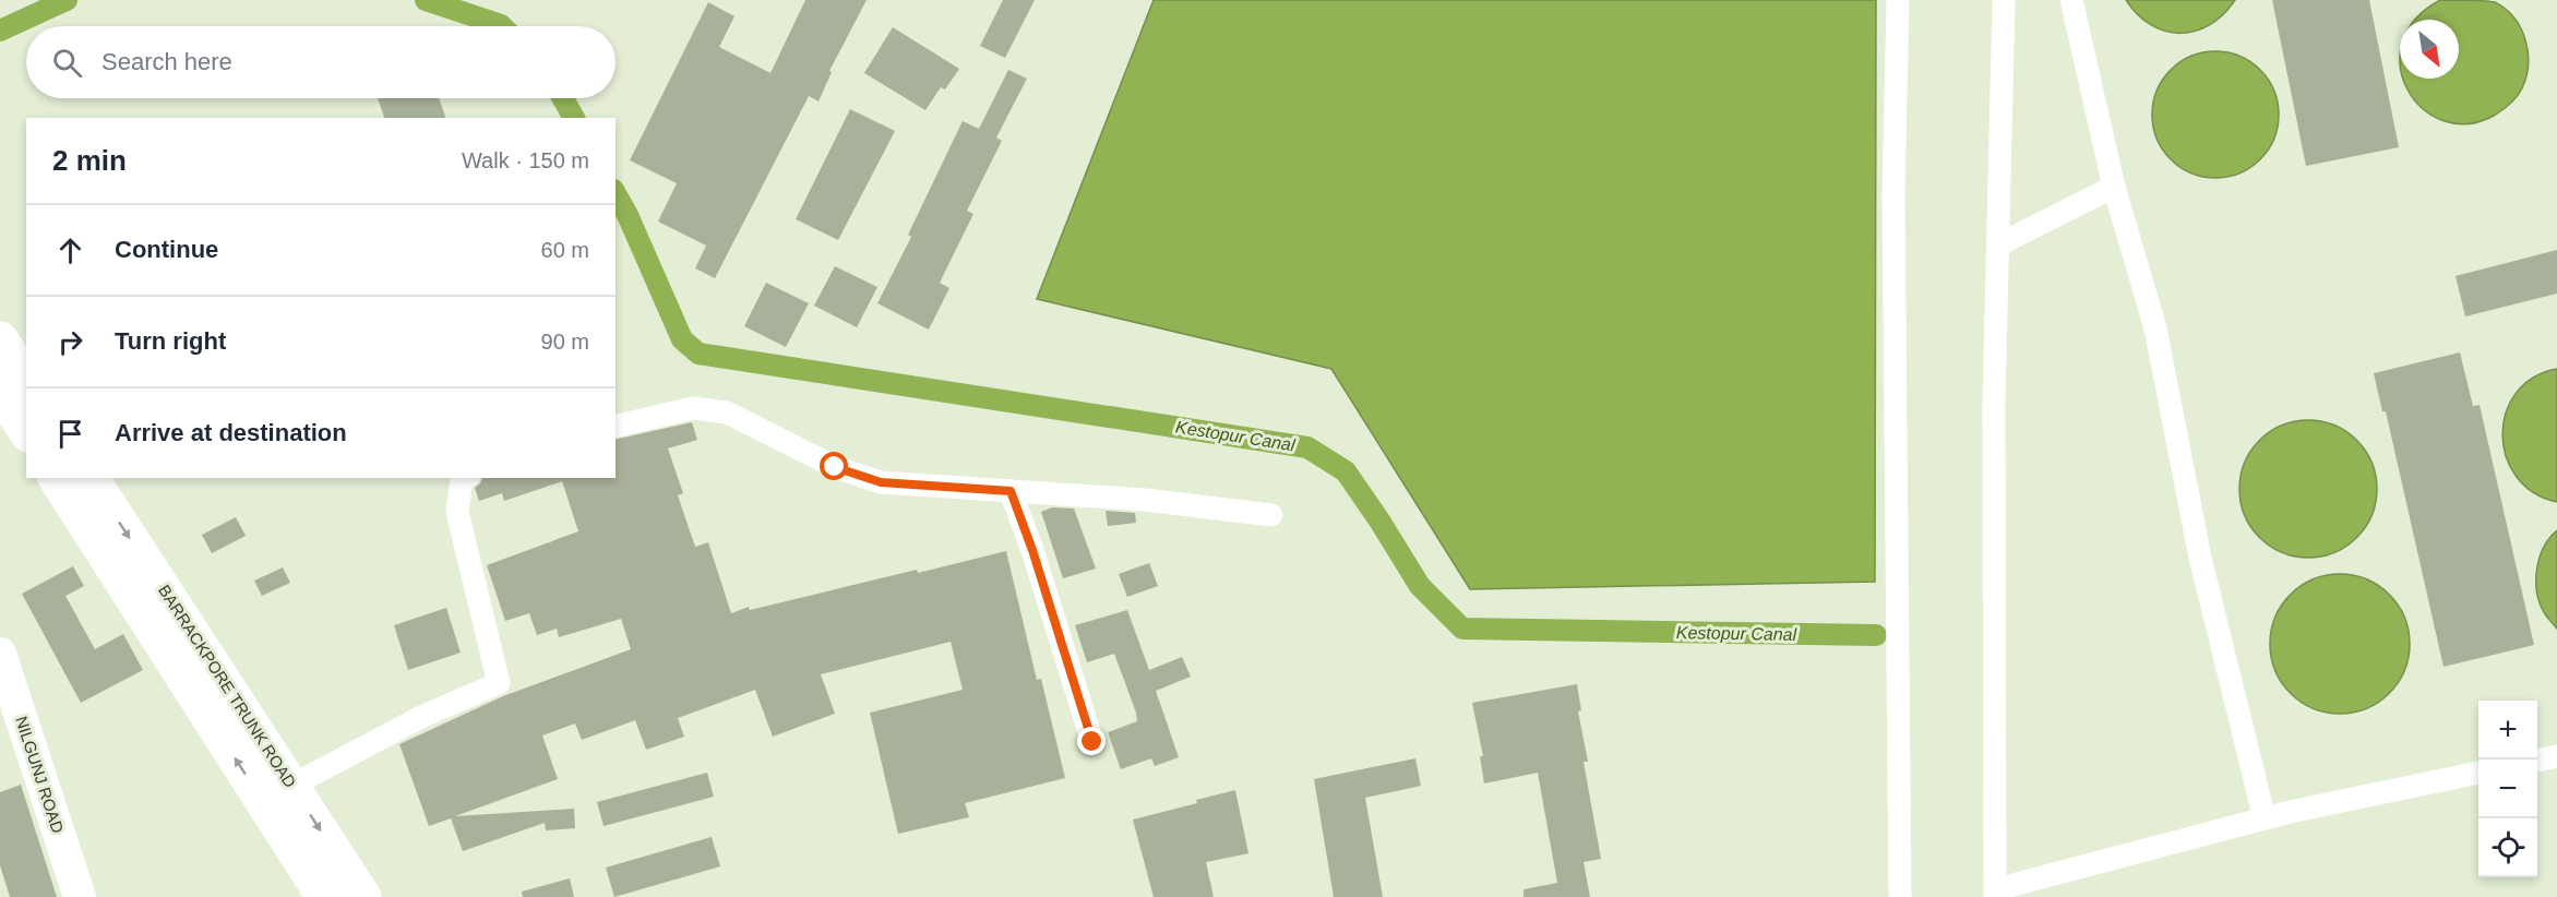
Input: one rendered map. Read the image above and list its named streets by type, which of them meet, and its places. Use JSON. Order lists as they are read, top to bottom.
{
  "streets": {
    "main road": ["BARRACKPORE TRUNK ROAD"],
    "street": ["NILGUNJ ROAD"]
  },
  "water": ["Kestopur Canal"],
  "north": "bottom right",
  "page": {
    "search": "Search here",
    "heading": ["2 min", "Walk · 150 m"],
    "list": [
      ["Continue", "60 m"],
      ["Turn right", "90 m"],
      "Arrive at destination"
    ],
    "map_buttons": ["+", "−"]
  }
}
